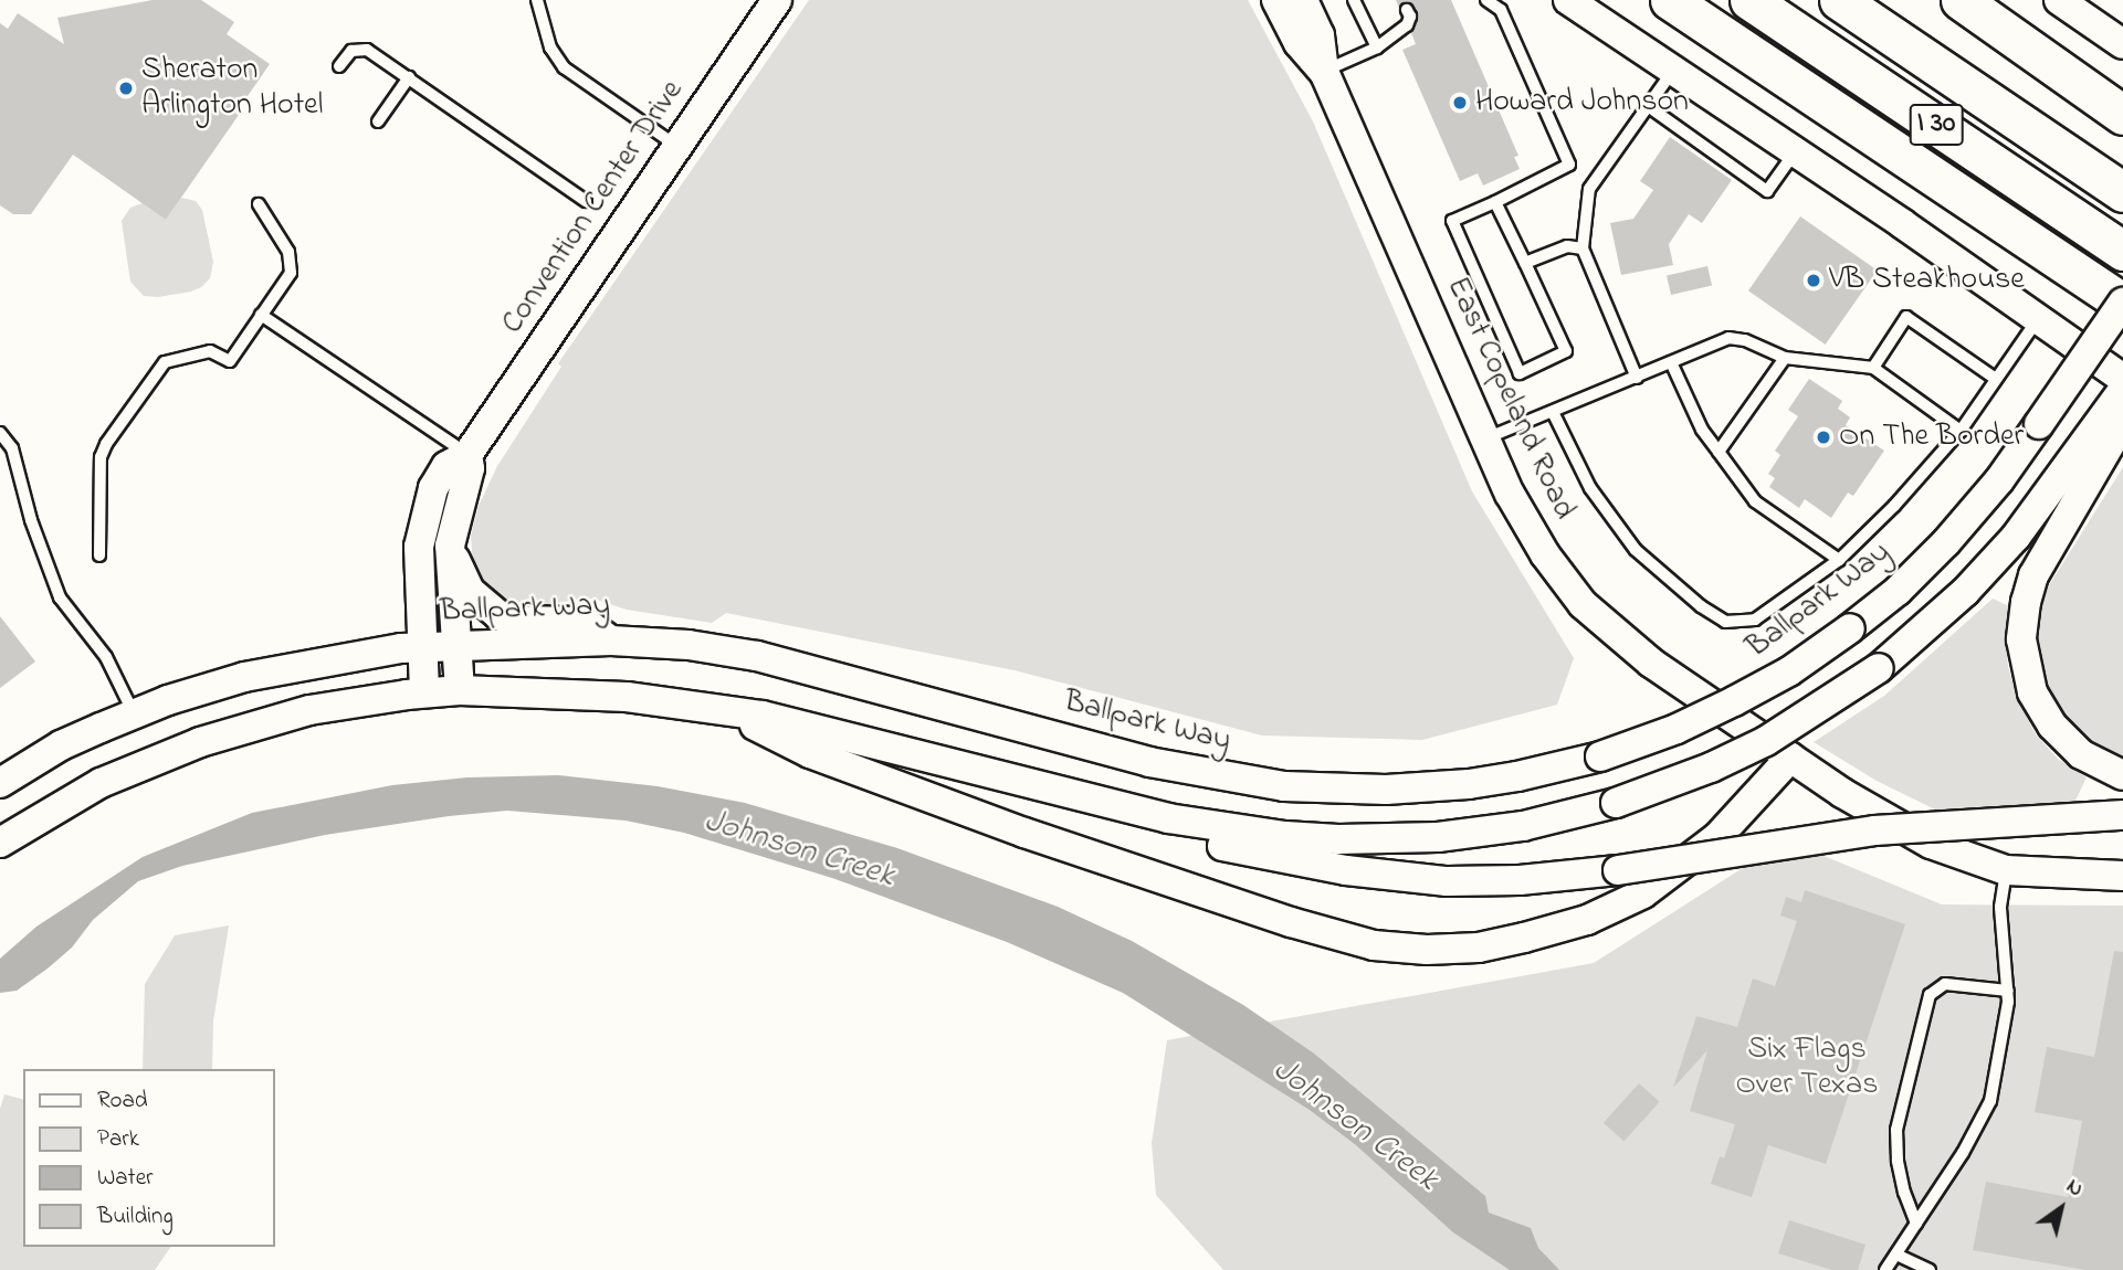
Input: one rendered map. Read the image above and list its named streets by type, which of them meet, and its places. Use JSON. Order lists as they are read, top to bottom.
{
  "streets": {
    "highway": ["I 30"],
    "main road": ["Convention Center Drive", "East Copeland Road", "Ballpark Way"]
  },
  "crossings": [
    ["I 30", "Ballpark Way"],
    ["Convention Center Drive", "Ballpark Way"]
  ],
  "water": ["Johnson Creek"],
  "parks": ["Six Flags Over Texas"],
  "places": [
    "Sheraton Arlington Hotel",
    "Howard Johnson",
    "VB Steakhouse",
    "On The Border"
  ],
  "legend": [
    "Road",
    "Park",
    "Water",
    "Building"
  ],
  "north": "top right"
}
